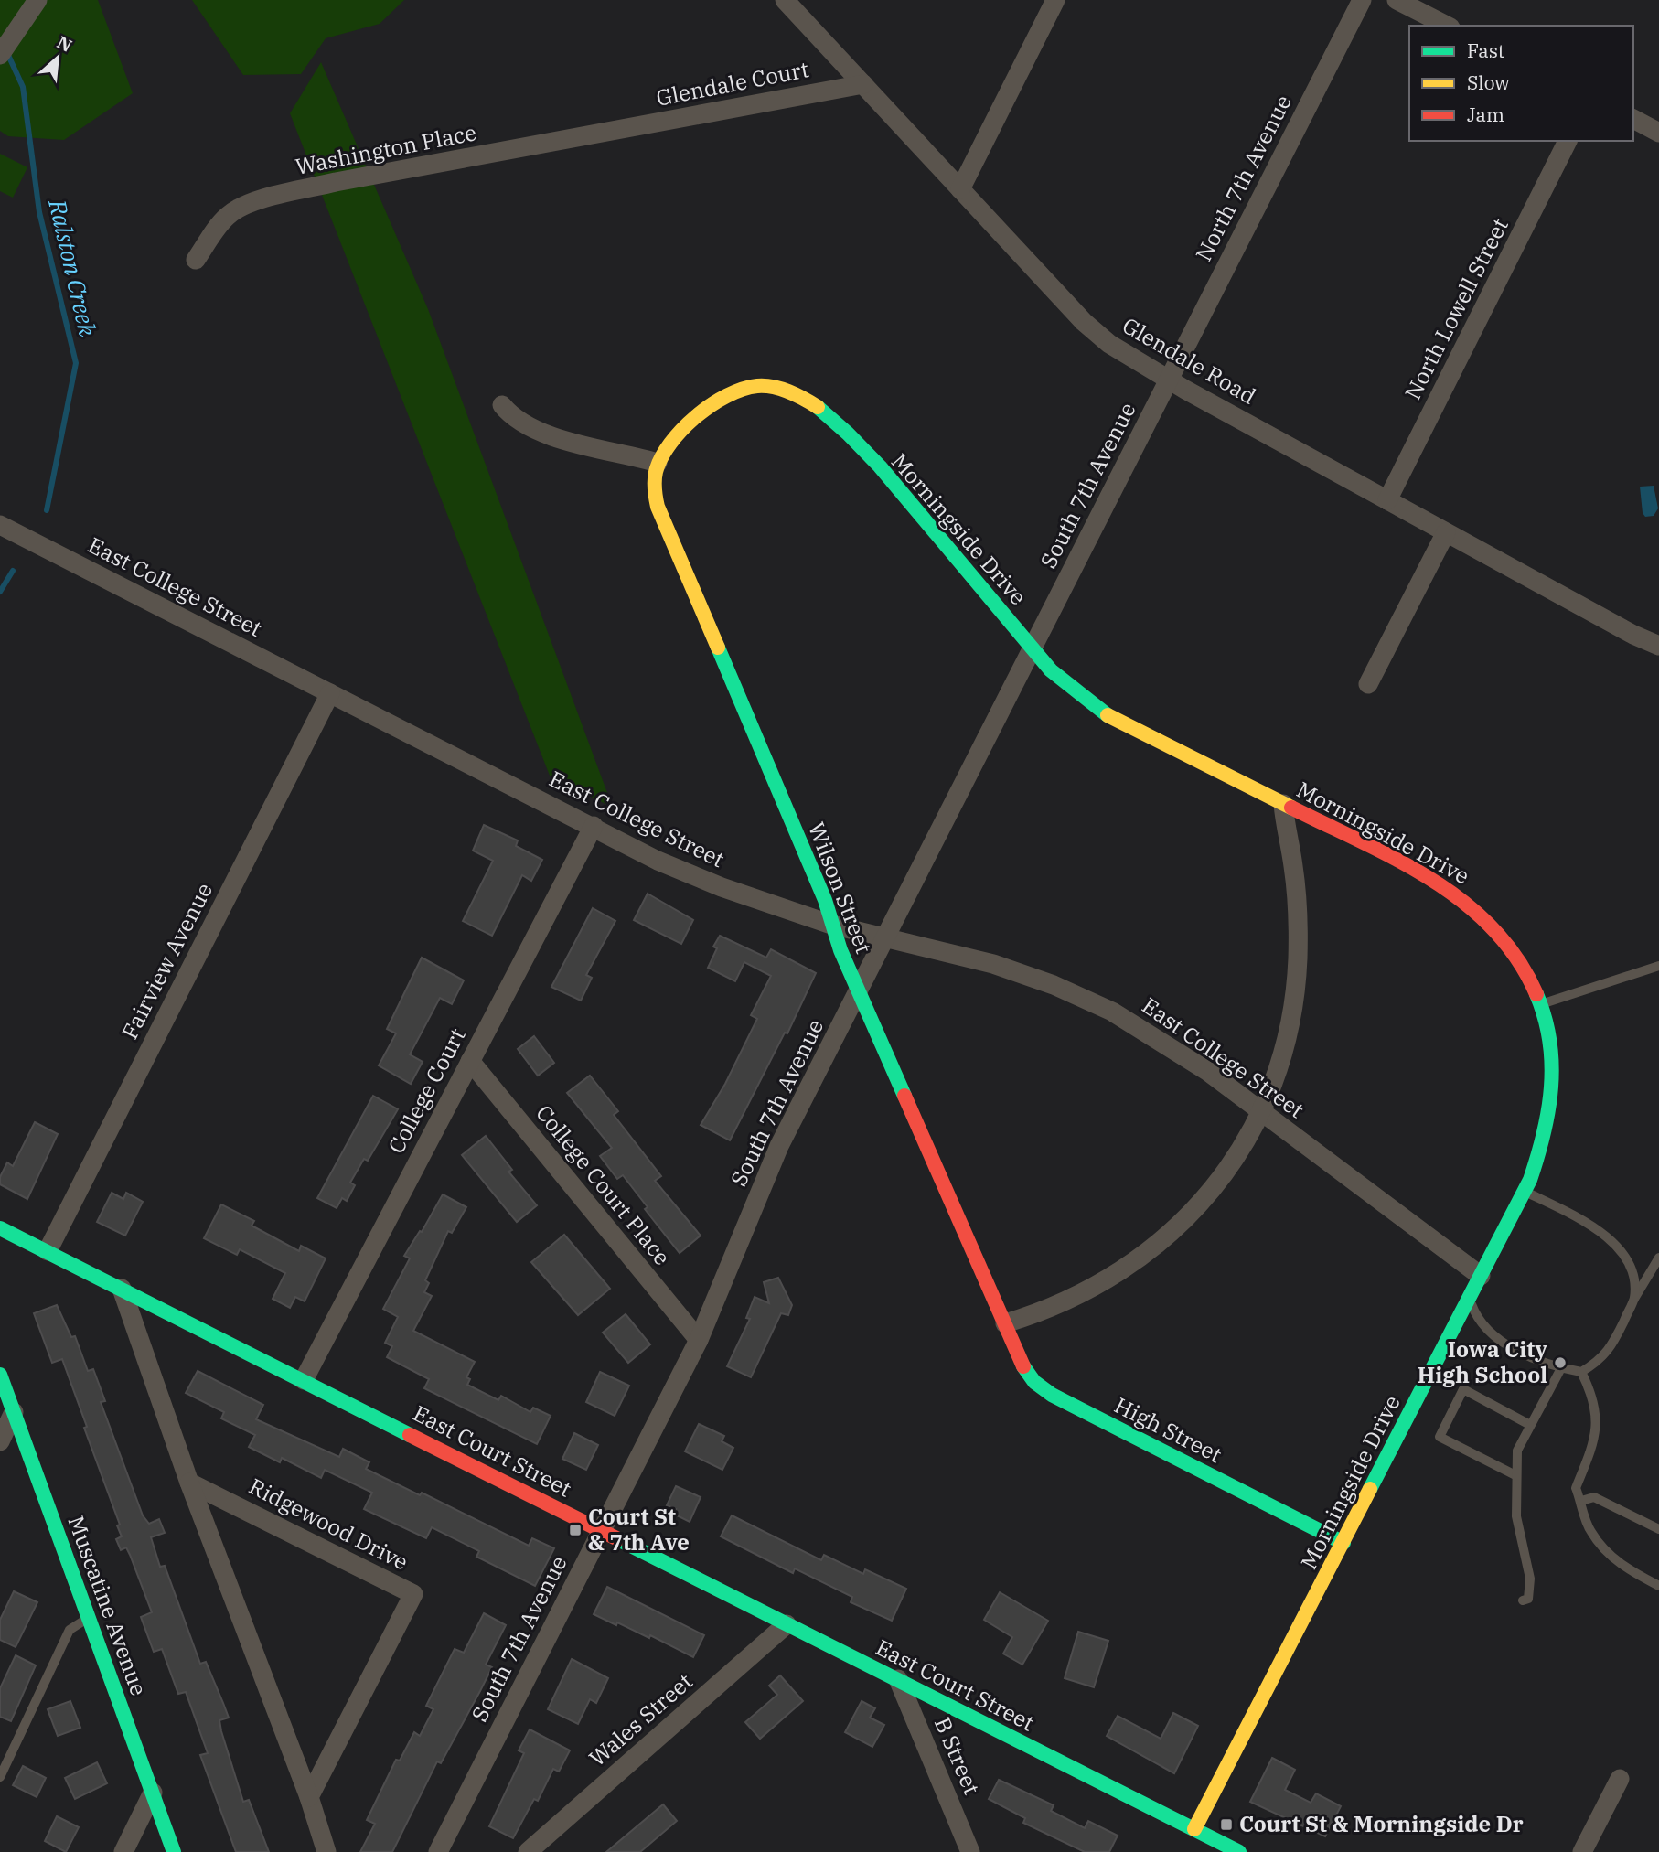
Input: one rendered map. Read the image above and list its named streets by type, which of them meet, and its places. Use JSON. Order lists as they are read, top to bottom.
{
  "streets": {
    "street": [
      "Glendale Court",
      "Washington Place",
      "North 7th Avenue",
      "North Lowell Street",
      "Glendale Road",
      "South 7th Avenue",
      "Morningside Drive",
      "East College Street",
      "Wilson Street",
      "Fairview Avenue",
      "College Court",
      "College Court Place",
      "High Street",
      "East Court Street",
      "Ridgewood Drive",
      "Muscatine Avenue",
      "Wales Street",
      "B Street"
    ]
  },
  "crossings": [
    ["Glendale Court", "Washington Place"],
    ["Glendale Court", "Glendale Road"],
    ["North 7th Avenue", "Glendale Road"],
    ["North 7th Avenue", "South 7th Avenue"],
    ["North Lowell Street", "Glendale Road"],
    ["Glendale Road", "South 7th Avenue"],
    ["South 7th Avenue", "Morningside Drive"],
    ["South 7th Avenue", "East College Street"],
    ["South 7th Avenue", "Wilson Street"],
    ["South 7th Avenue", "College Court Place"],
    ["South 7th Avenue", "East Court Street"],
    ["Morningside Drive", "East College Street"],
    ["Morningside Drive", "Wilson Street"],
    ["Morningside Drive", "High Street"],
    ["Morningside Drive", "East Court Street"],
    ["East College Street", "Wilson Street"],
    ["East College Street", "Fairview Avenue"],
    ["East College Street", "College Court"],
    ["Wilson Street", "High Street"],
    ["Fairview Avenue", "East Court Street"],
    ["College Court", "College Court Place"],
    ["College Court", "East Court Street"],
    ["East Court Street", "Wales Street"],
    ["East Court Street", "B Street"]
  ],
  "water": ["Ralston Creek"],
  "places": {
    "other": ["Iowa City High School"],
    "transit": ["Court St & 7th Ave", "Court St & Morningside Dr"]
  },
  "legend": ["Fast", "Slow", "Jam"],
  "north": "top right"
}
